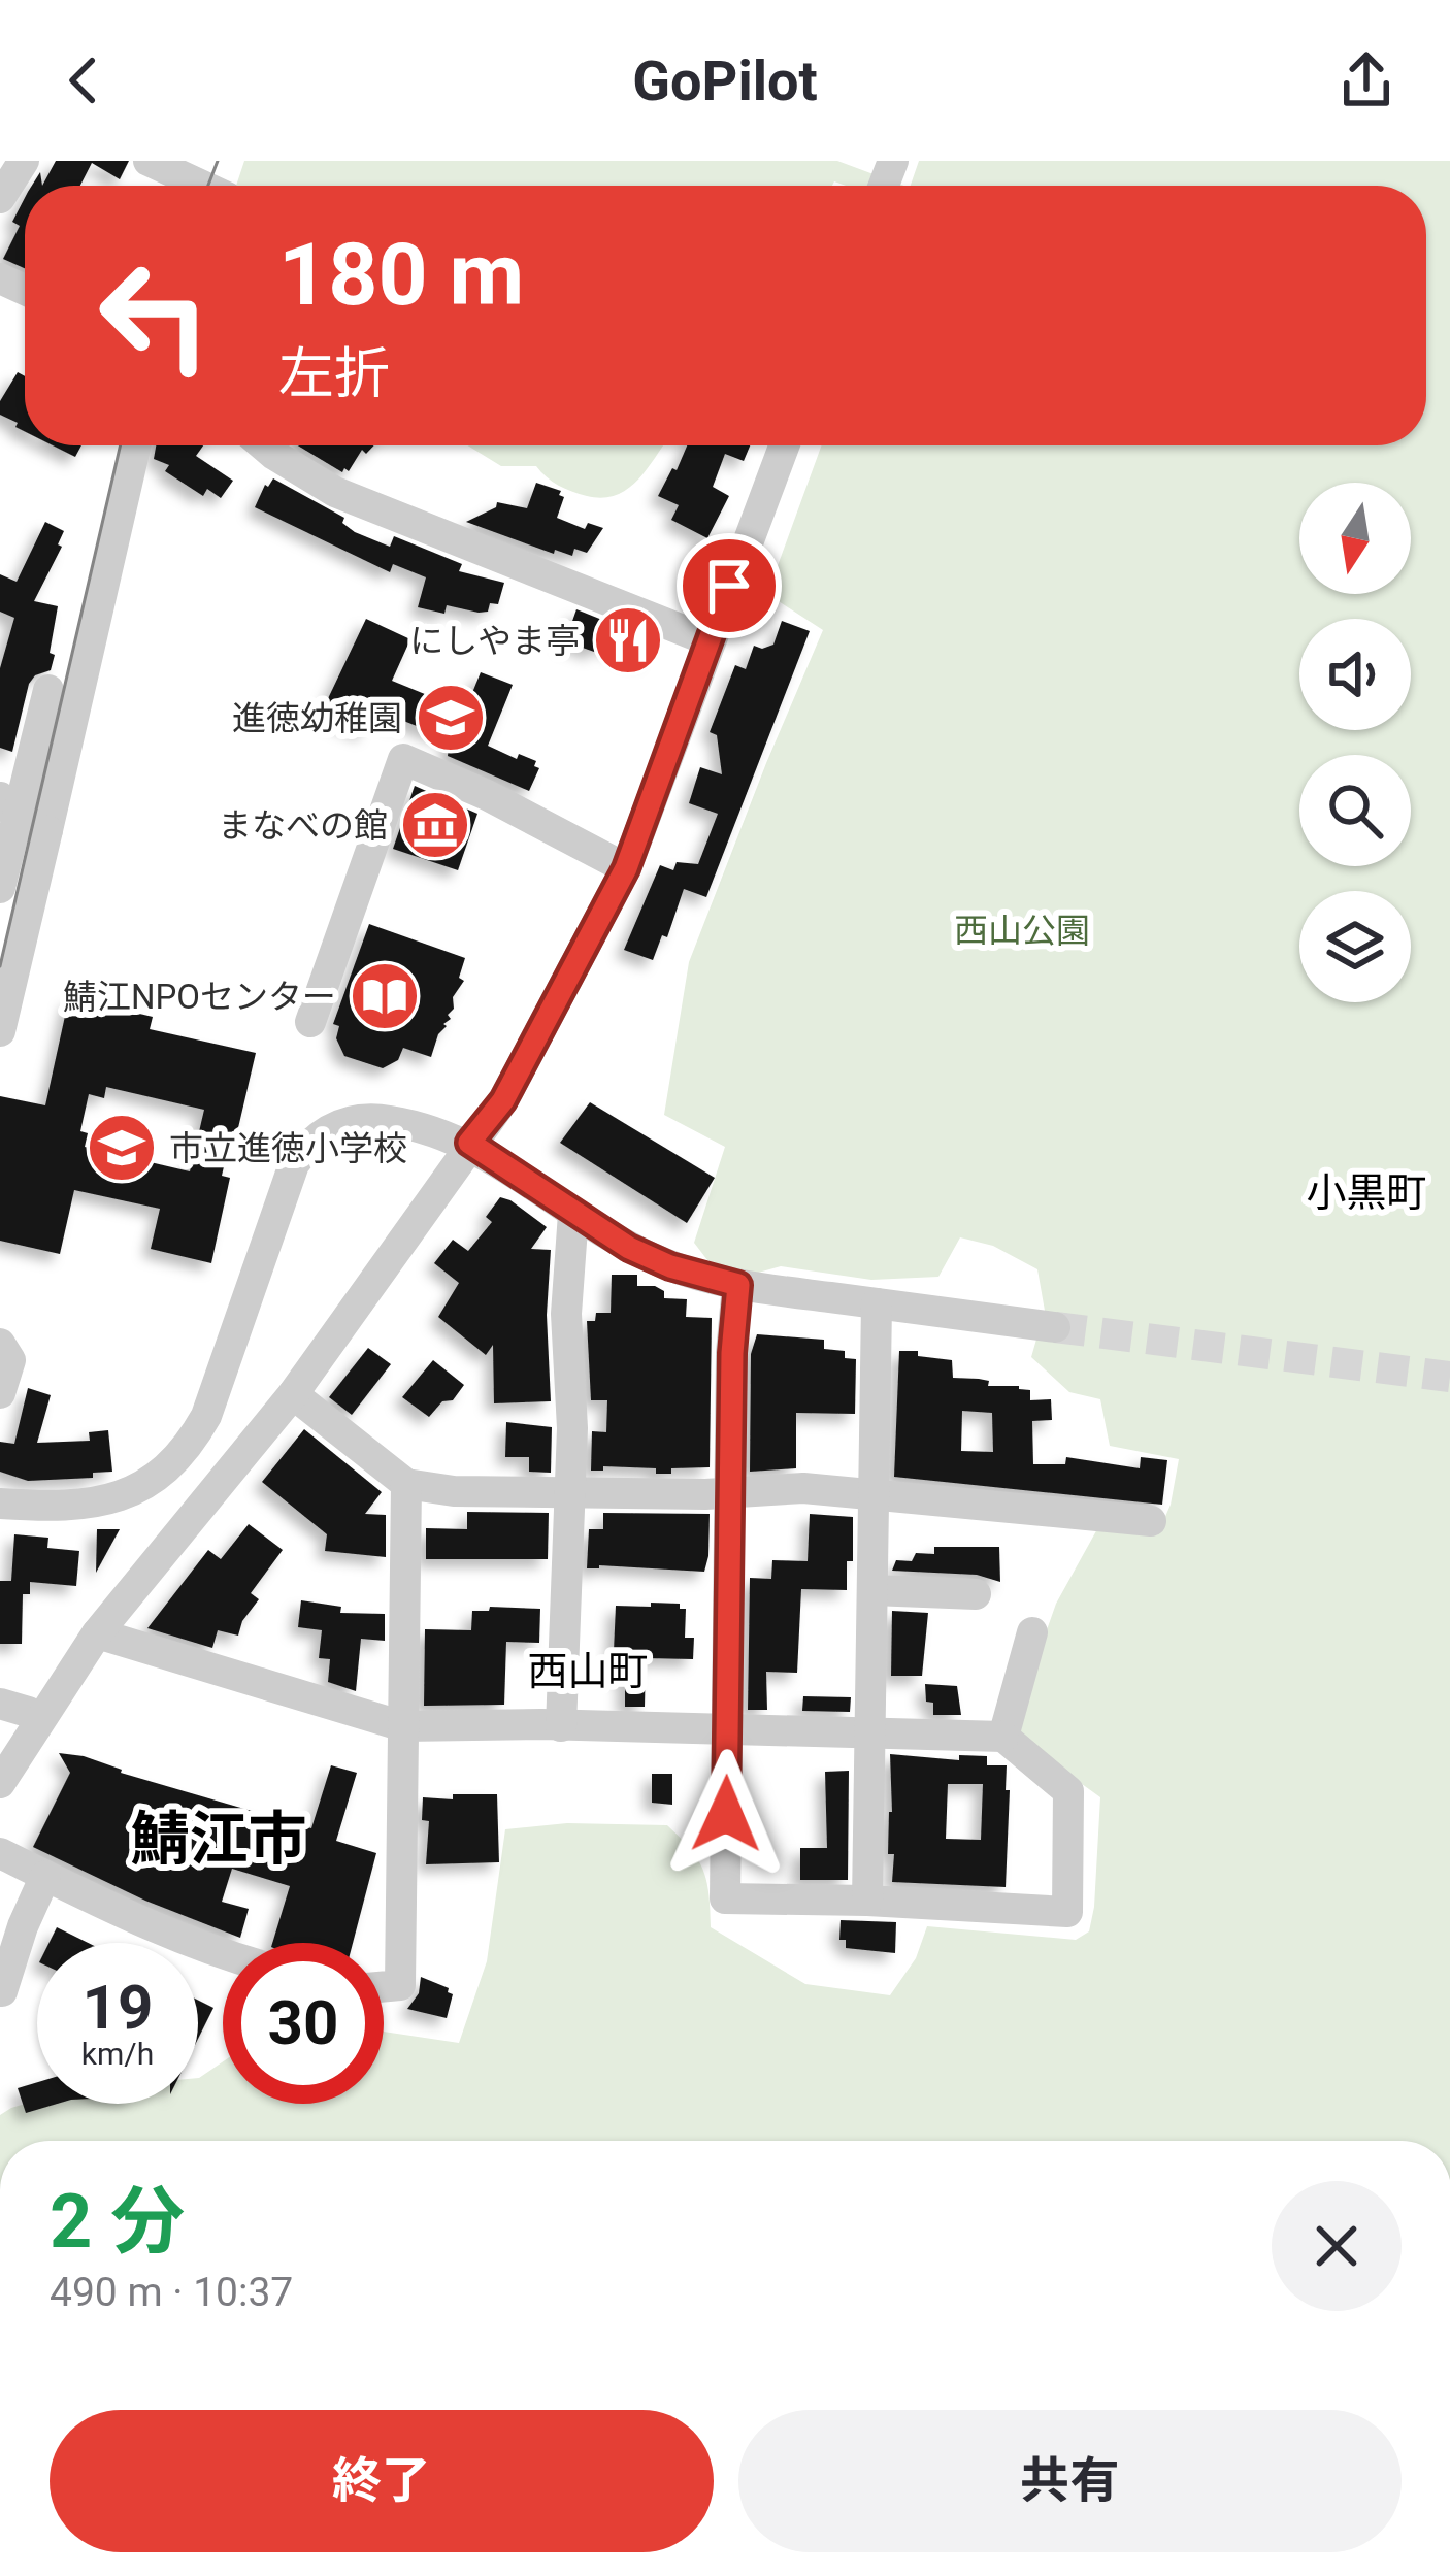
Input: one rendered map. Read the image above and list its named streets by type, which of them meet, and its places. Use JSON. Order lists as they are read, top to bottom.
{
  "districts": ["小黒町", "西山町", "鯖江市"],
  "parks": ["西山公園"],
  "places": {
    "restaurant": ["にしやま亭"],
    "school or university": ["進徳幼稚園", "市立進徳小学校"],
    "museum": ["まなべの館"],
    "library": ["鯖江NPOセンター"]
  },
  "north": "bottom",
  "page": {
    "header": "GoPilot",
    "turn": ["180 m", "左折"],
    "speed": "19 km/h",
    "limit": "30",
    "heading": ["2 分", "490 m · 10:37"],
    "buttons": ["終了", "共有"]
  }
}
